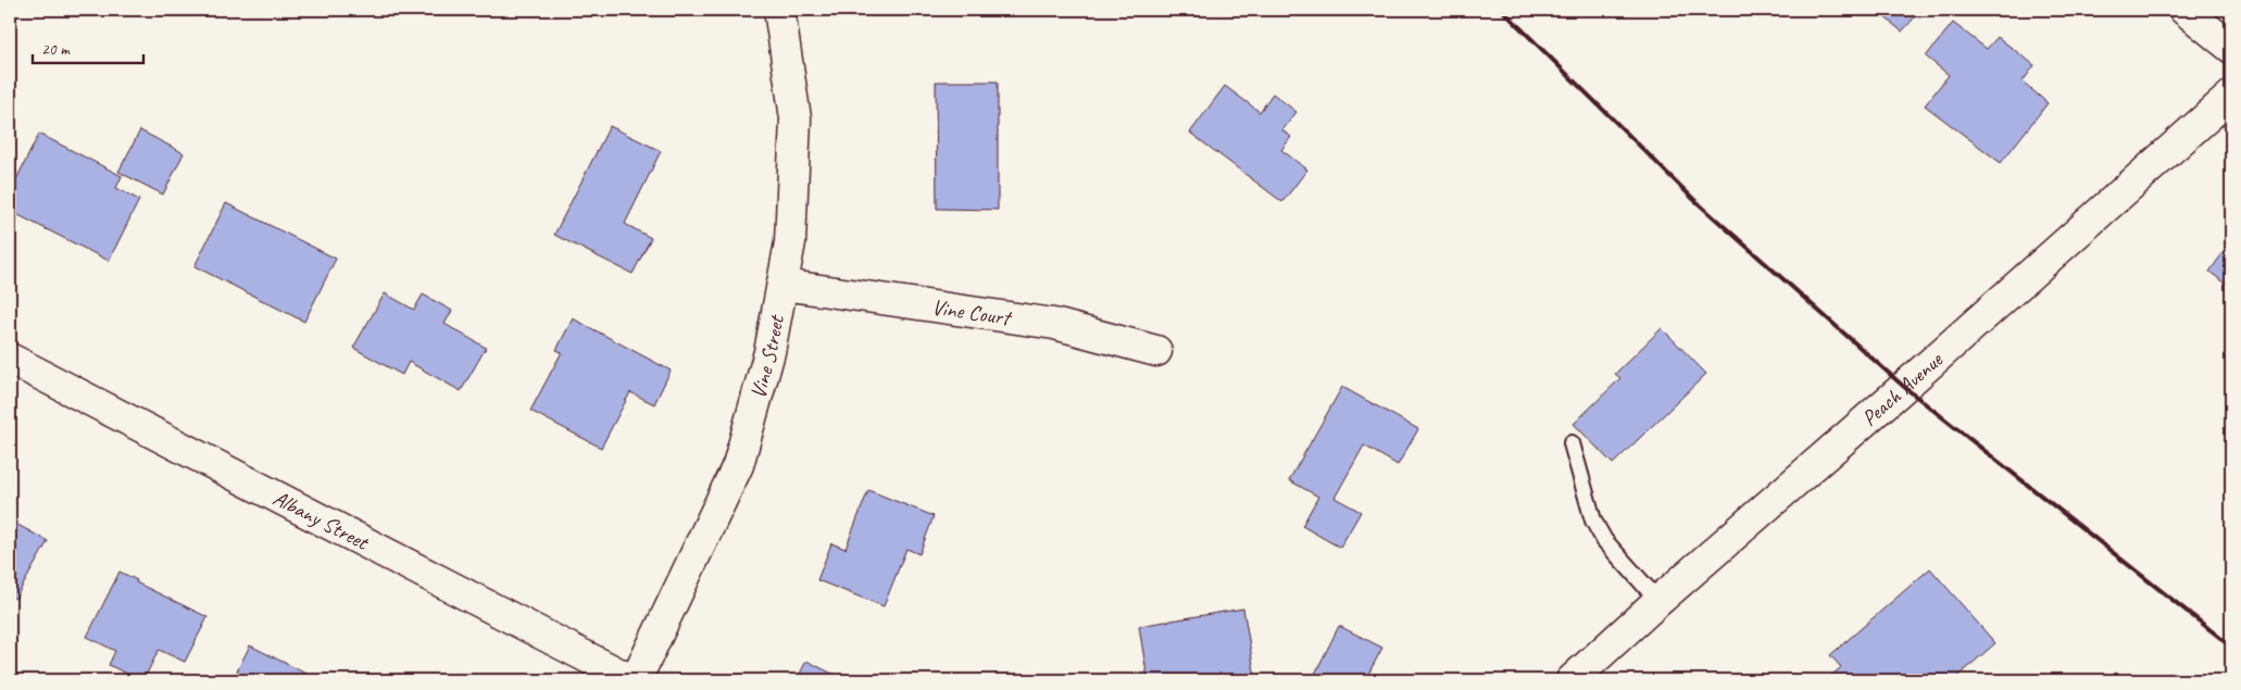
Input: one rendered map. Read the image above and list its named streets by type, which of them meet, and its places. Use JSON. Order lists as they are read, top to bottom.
{
  "streets": {
    "street": [
      "Vine Court",
      "Vine Street",
      "Peach Avenue",
      "Albany Street"
    ]
  },
  "crossings": [
    ["Vine Court", "Vine Street"],
    ["Vine Street", "Albany Street"]
  ],
  "scale_bar": "20 m"
}
